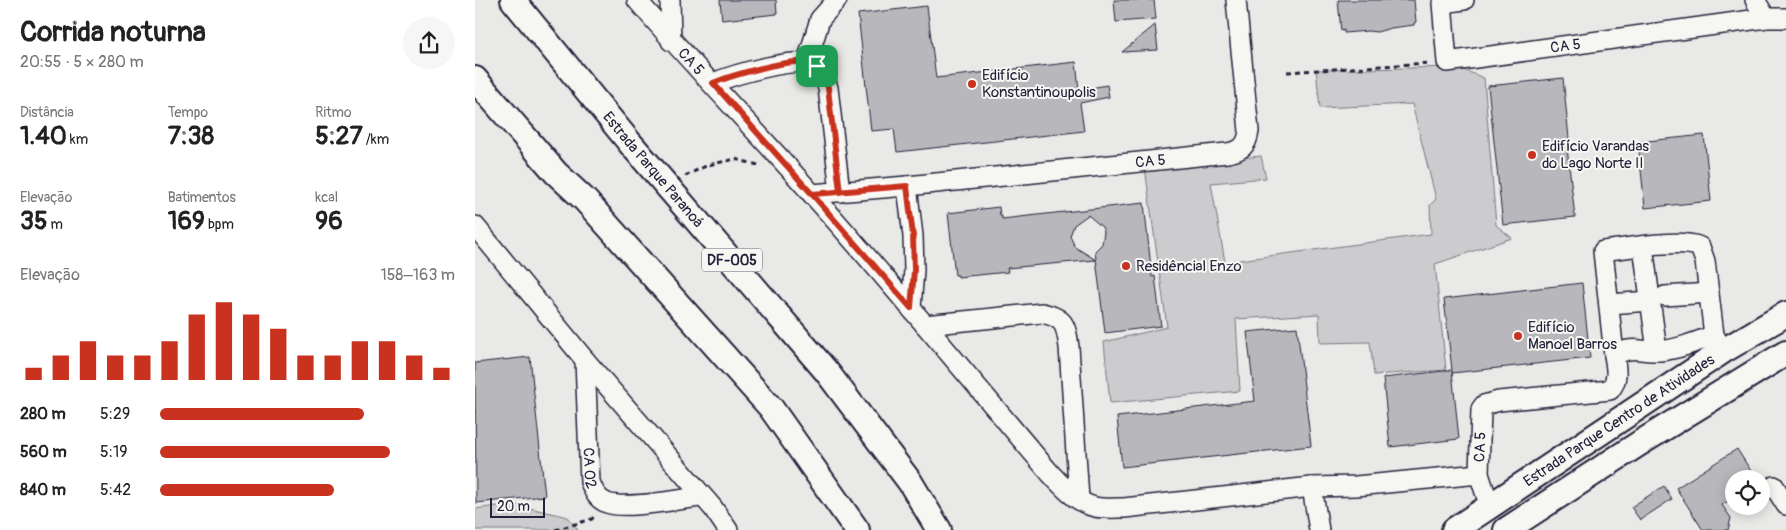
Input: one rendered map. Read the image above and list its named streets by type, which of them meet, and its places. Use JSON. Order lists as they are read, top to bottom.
{
  "streets": {
    "main road": ["Estrada Parque Paranoá", "DF-005", "Estrada Parque Centro de Atividades"],
    "street": ["CA 5", "CA 02"]
  },
  "crossings": [
    ["CA 5", "Estrada Parque Centro de Atividades"]
  ],
  "places": [
    "Edifício Konstantinoupolis",
    "Edifício Varandas do Lago Norte II",
    "Residêncial Enzo",
    "Edifício Manoel Barros"
  ],
  "scale_bar": "20 m",
  "page": {
    "heading": ["Corrida noturna", "20:55 · 5 × 280 m"],
    "stats": [
      ["Distância", "1.40 km"],
      ["Tempo", "7:38"],
      ["Ritmo", "5:27 /km"],
      ["Elevação", "35 m"],
      ["Batimentos", "169 bpm"],
      ["kcal", "96"]
    ],
    "chart": ["Elevação", "158–163 m"],
    "list": [
      {
        "name": "280 m",
        "note": "5:29"
      },
      {
        "name": "560 m",
        "note": "5:19"
      },
      {
        "name": "840 m",
        "note": "5:42"
      }
    ],
    "scale": "20 m"
  }
}
